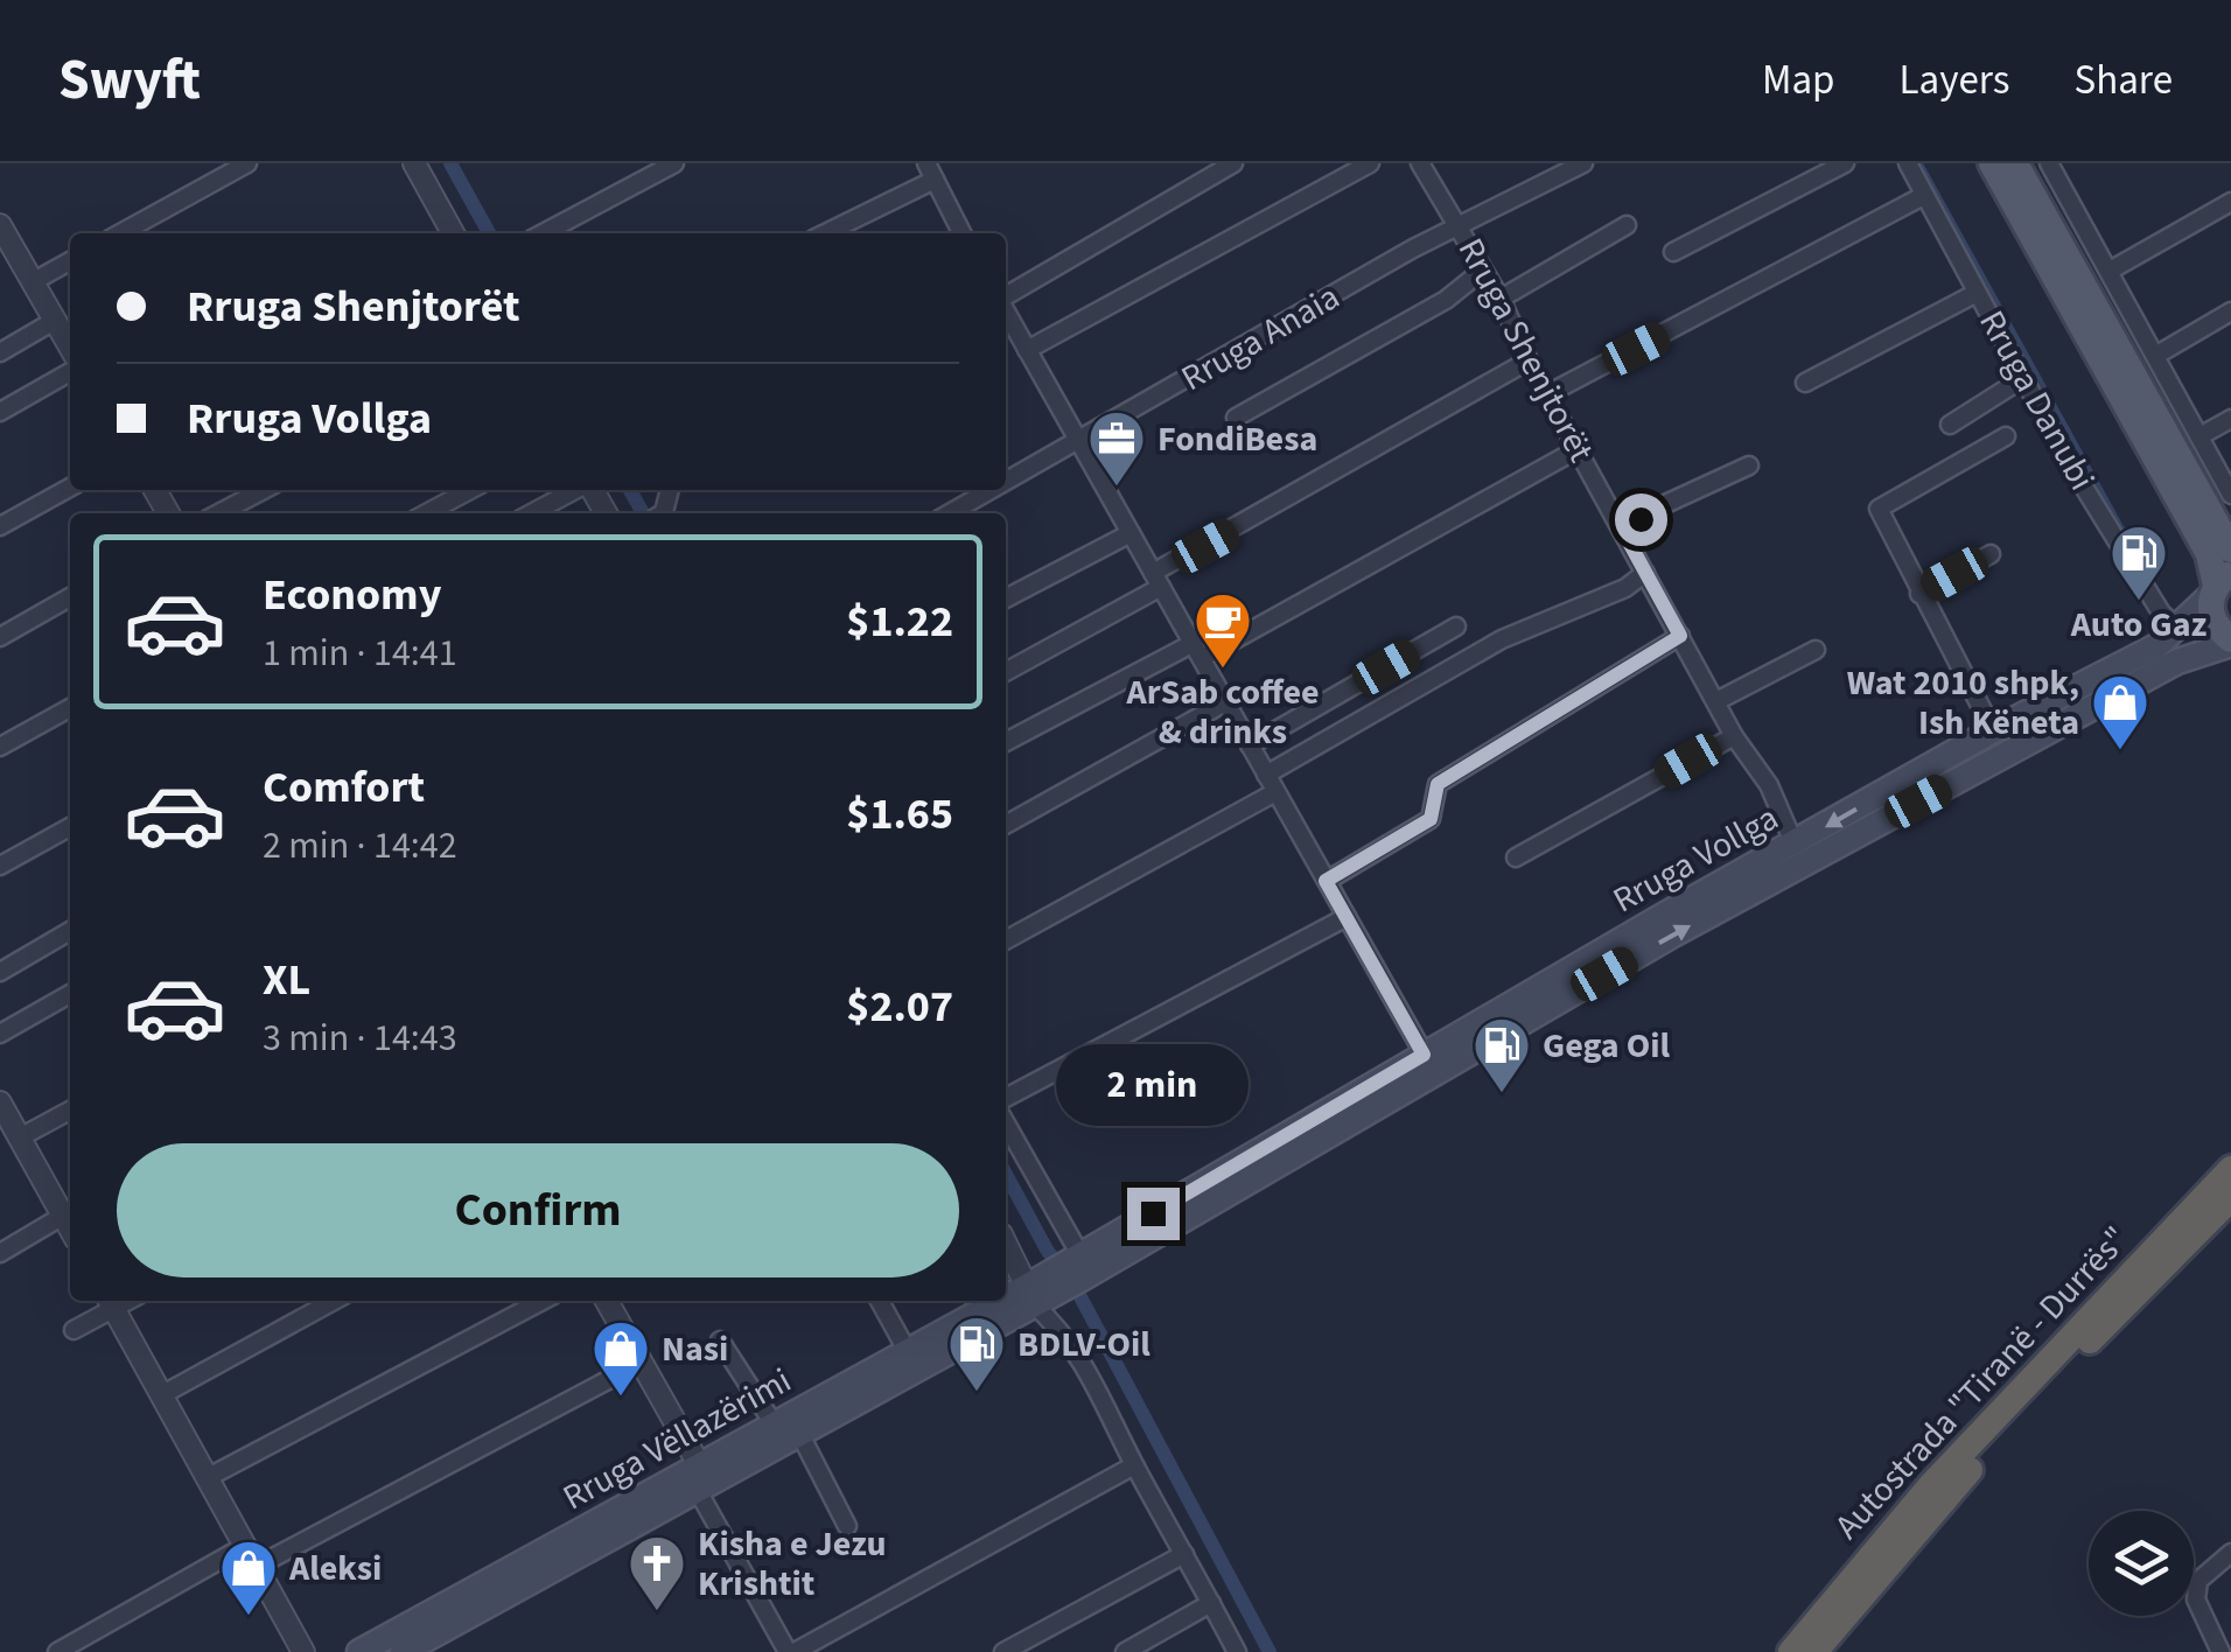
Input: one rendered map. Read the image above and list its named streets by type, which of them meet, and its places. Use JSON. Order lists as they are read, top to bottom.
{
  "streets": {
    "highway": ["Autostrada \"Tiranë - Durrës\""],
    "main road": ["Rruga Vollga", "Rruga Vëllazërimi"],
    "street": ["Rruga Anaia", "Rruga Shenjtorët", "Rruga Danubi"]
  },
  "crossings": [
    ["Rruga Anaia", "Rruga Shenjtorët"],
    ["Rruga Shenjtorët", "Rruga Vollga"],
    ["Rruga Danubi", "Rruga Vollga"],
    ["Rruga Vollga", "Rruga Vëllazërimi"]
  ],
  "places": {
    "office": ["FondiBesa"],
    "fuel station": ["Auto Gaz", "Gega Oil", "BDLV-Oil"],
    "cafe": ["ArSab coffee & drinks"],
    "shop": ["Wat 2010 shpk, Ish Këneta", "Nasi", "Aleksi"],
    "church": ["Kisha e Jezu Krishtit"]
  },
  "page": {
    "header": "Swyft",
    "nav": ["Map", "Layers", "Share"],
    "banner": ["Rruga Shenjtorët", "Rruga Vollga"],
    "list": [
      {
        "name": "Economy",
        "note": "1 min · 14:41",
        "value": "$1.22"
      },
      {
        "name": "Comfort",
        "note": "2 min · 14:42",
        "value": "$1.65"
      },
      {
        "name": "XL",
        "note": "3 min · 14:43",
        "value": "$2.07"
      }
    ],
    "bubble": "2 min",
    "buttons": "Confirm"
  }
}
